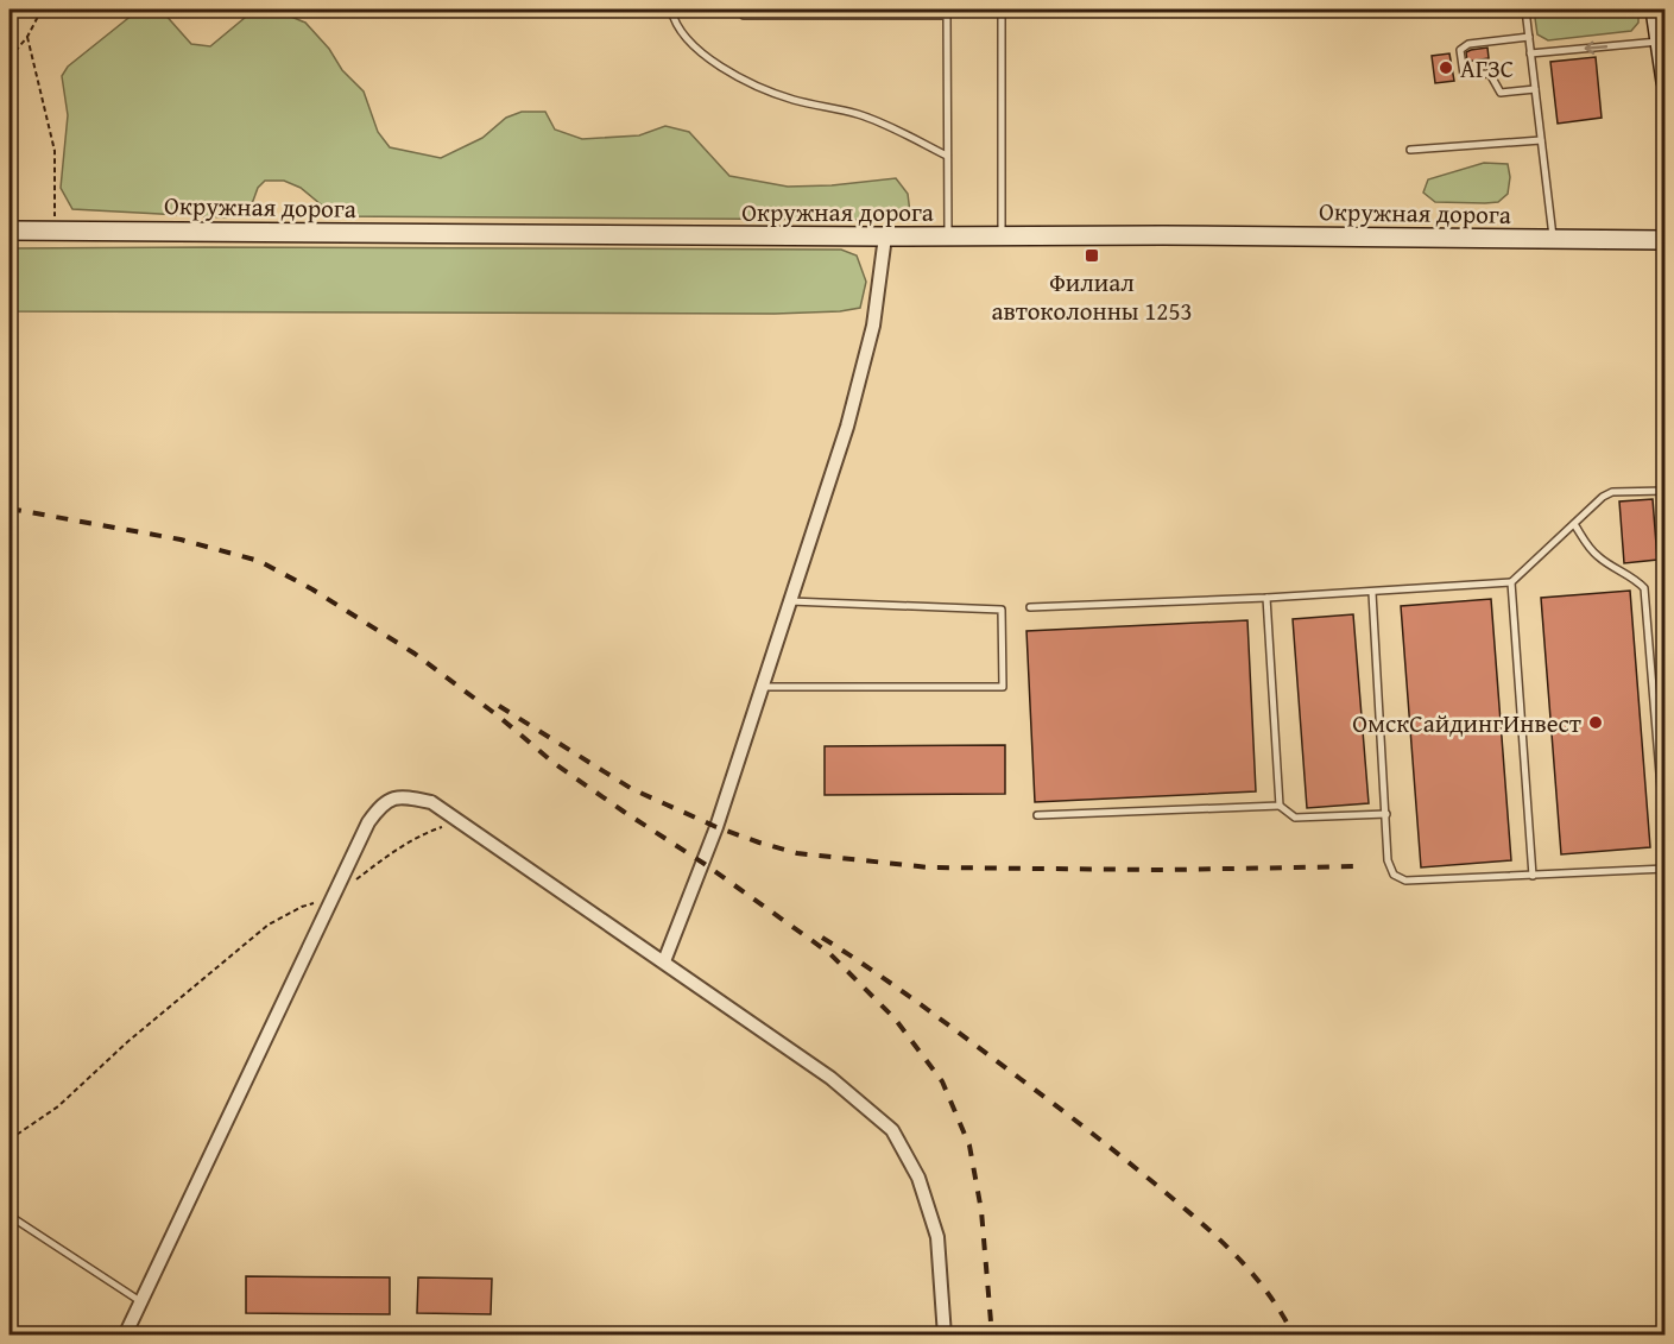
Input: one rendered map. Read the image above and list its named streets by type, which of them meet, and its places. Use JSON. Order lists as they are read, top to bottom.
{
  "streets": {
    "main road": ["Окружная дорога"]
  },
  "places": {
    "other": ["АГЗС", "ОмскСайдингИнвест"],
    "transit": ["Филиал автоколонны 1253"]
  }
}
